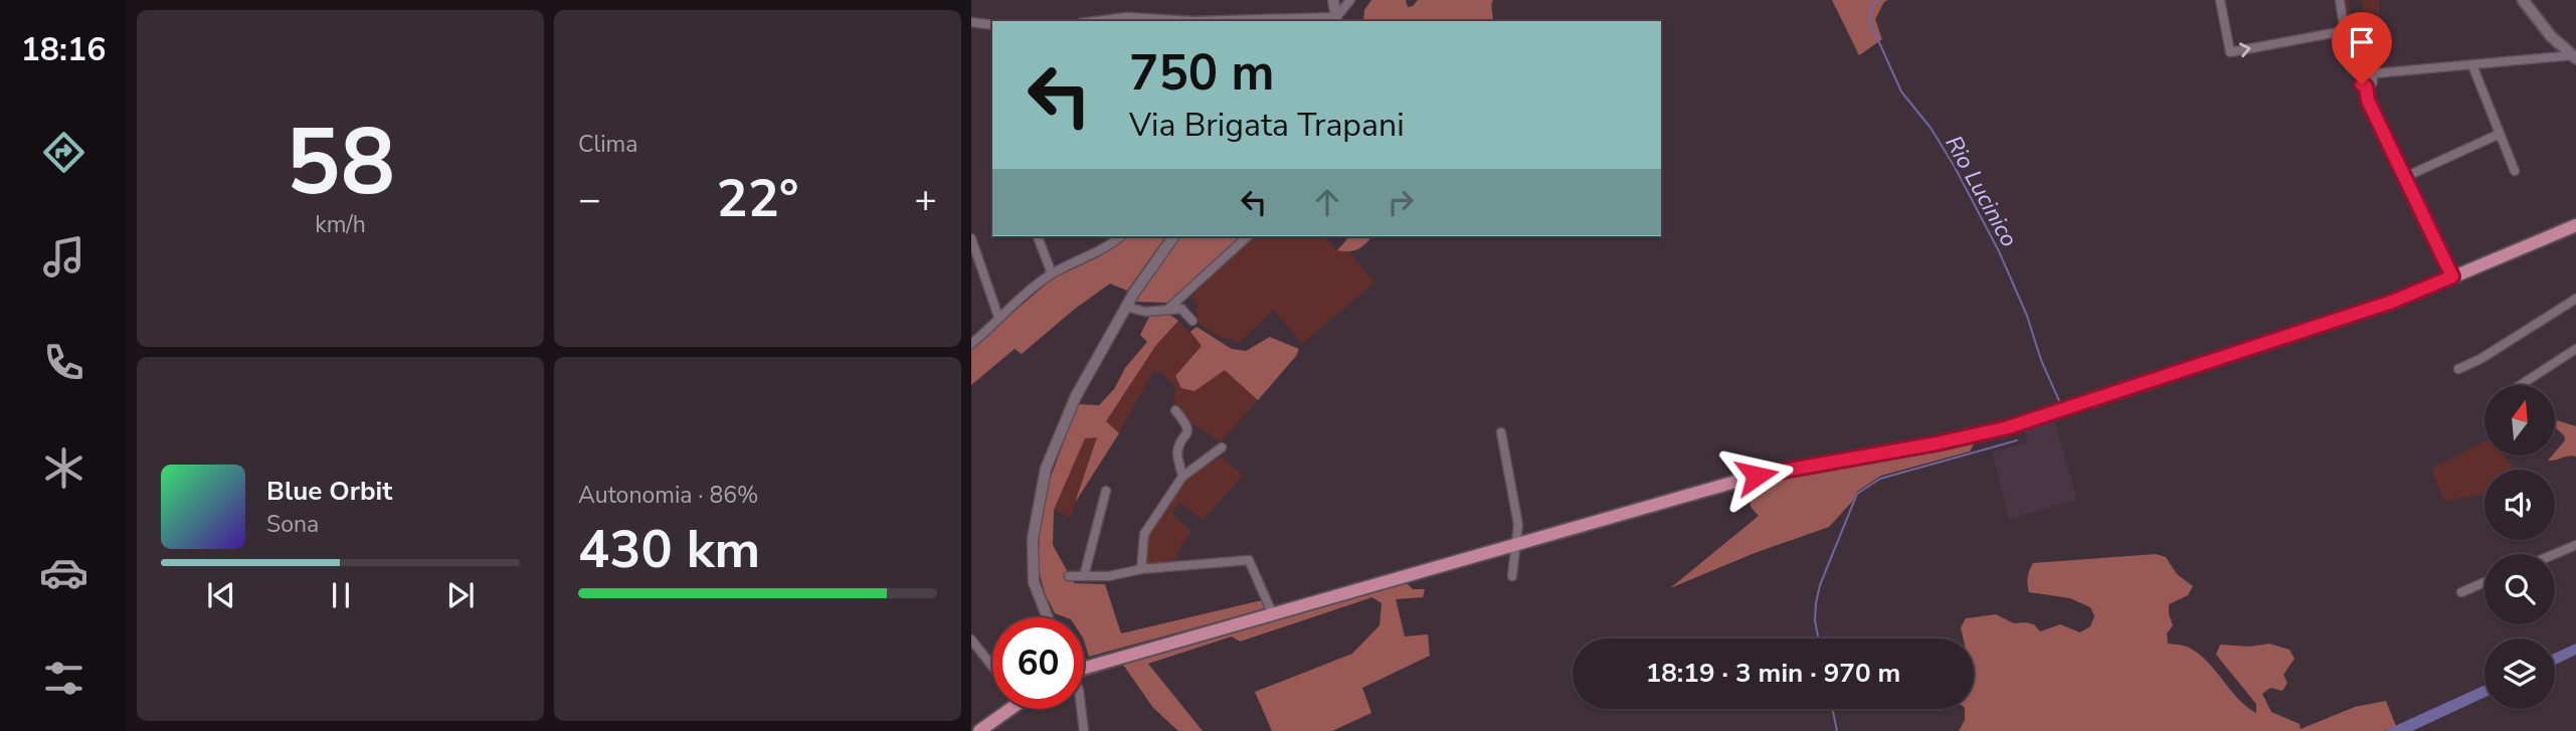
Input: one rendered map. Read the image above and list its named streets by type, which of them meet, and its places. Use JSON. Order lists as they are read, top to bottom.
{
  "water": ["Rio Lucinico"],
  "north": "top",
  "page": {
    "tabs": "18:16",
    "tile": [
      ["58", "km/h"],
      "Clima",
      ["Autonomia · 86%", "430 km"]
    ],
    "turn": ["750 m", "Via Brigata Trapani"],
    "heat": ["−", "22°", "+"],
    "song": ["Blue Orbit", "Sona"],
    "limit": "60",
    "trip": "18:19 · 3 min · 970 m"
  }
}
